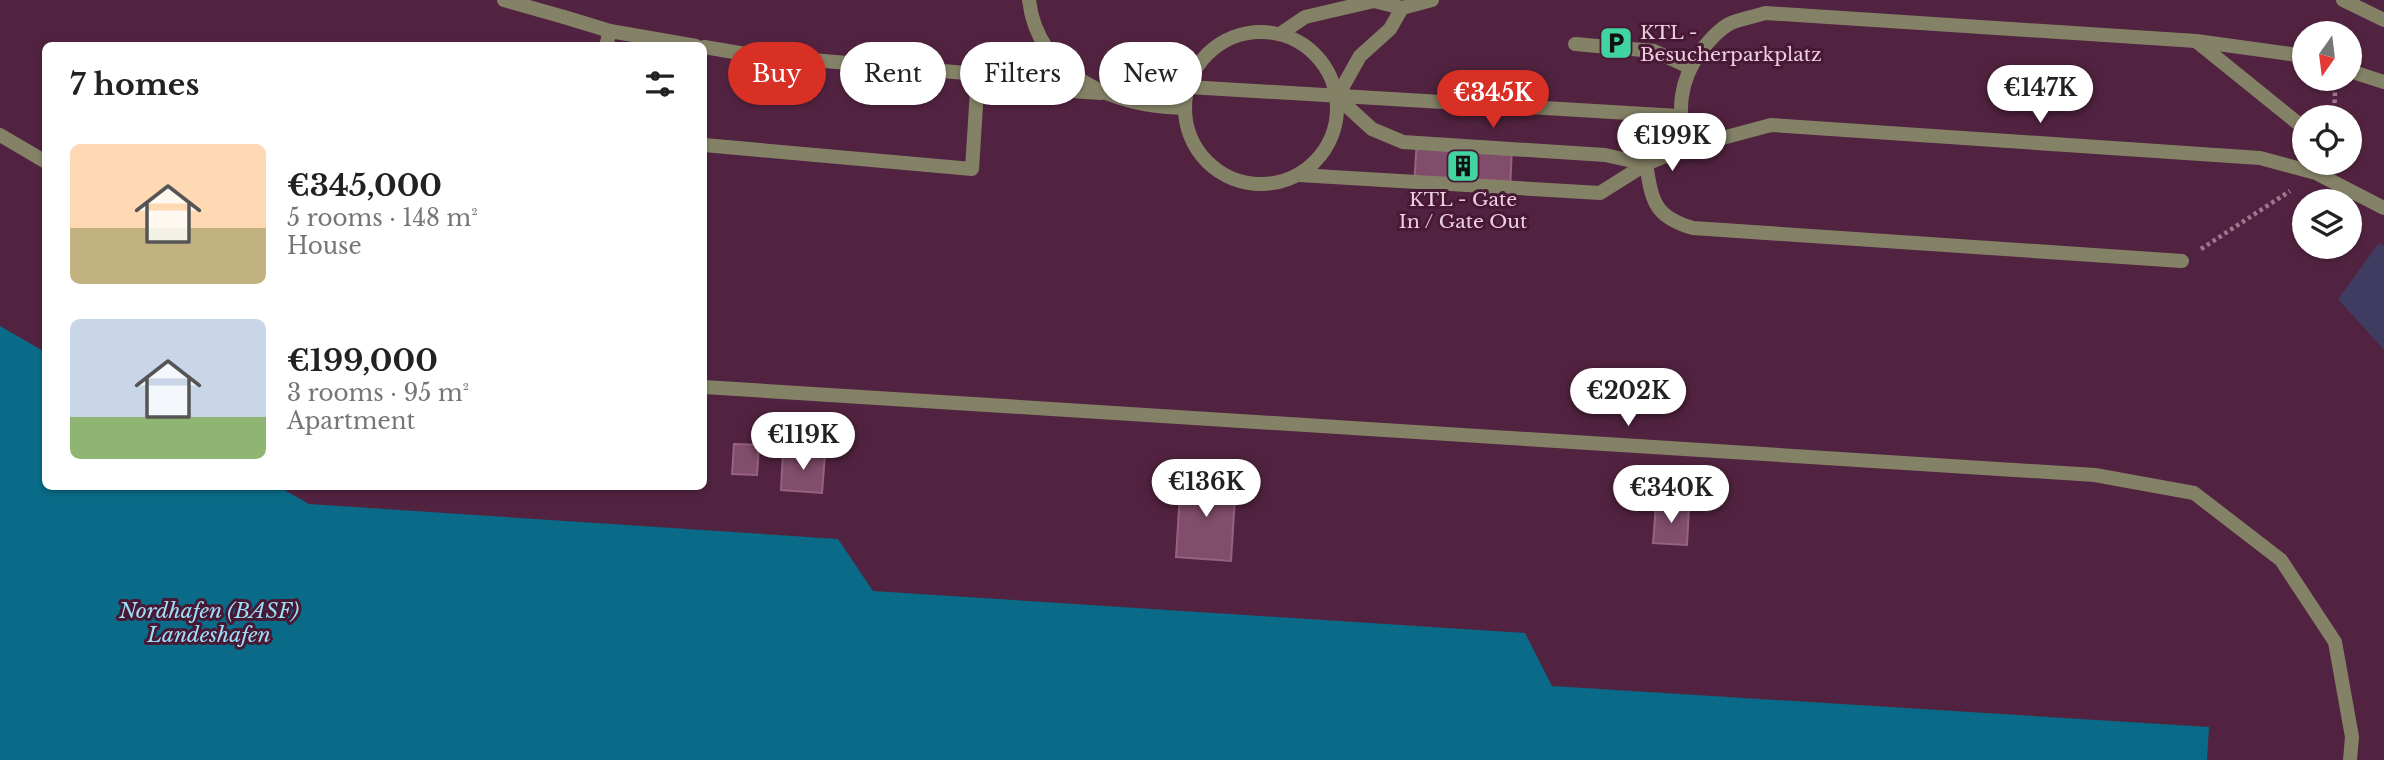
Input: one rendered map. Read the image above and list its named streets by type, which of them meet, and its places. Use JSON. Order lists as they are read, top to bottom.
{
  "water": ["Nordhafen (BASF) Landeshafen"],
  "places": {
    "parking": ["KTL - Besucherparkplatz"],
    "building": ["KTL - Gate In / Gate Out"]
  },
  "north": "bottom",
  "page": {
    "chip": [
      "Buy",
      "Rent",
      "Filters",
      "New"
    ],
    "heading": "7 homes",
    "price": [
      "€147K",
      "€345K",
      "€199K",
      "€202K",
      "€119K",
      "€136K",
      "€340K"
    ],
    "list": [
      {
        "name": "€345,000",
        "note": "5 rooms · 148 m² · House"
      },
      {
        "name": "€199,000",
        "note": "3 rooms · 95 m² · Apartment"
      }
    ]
  }
}
